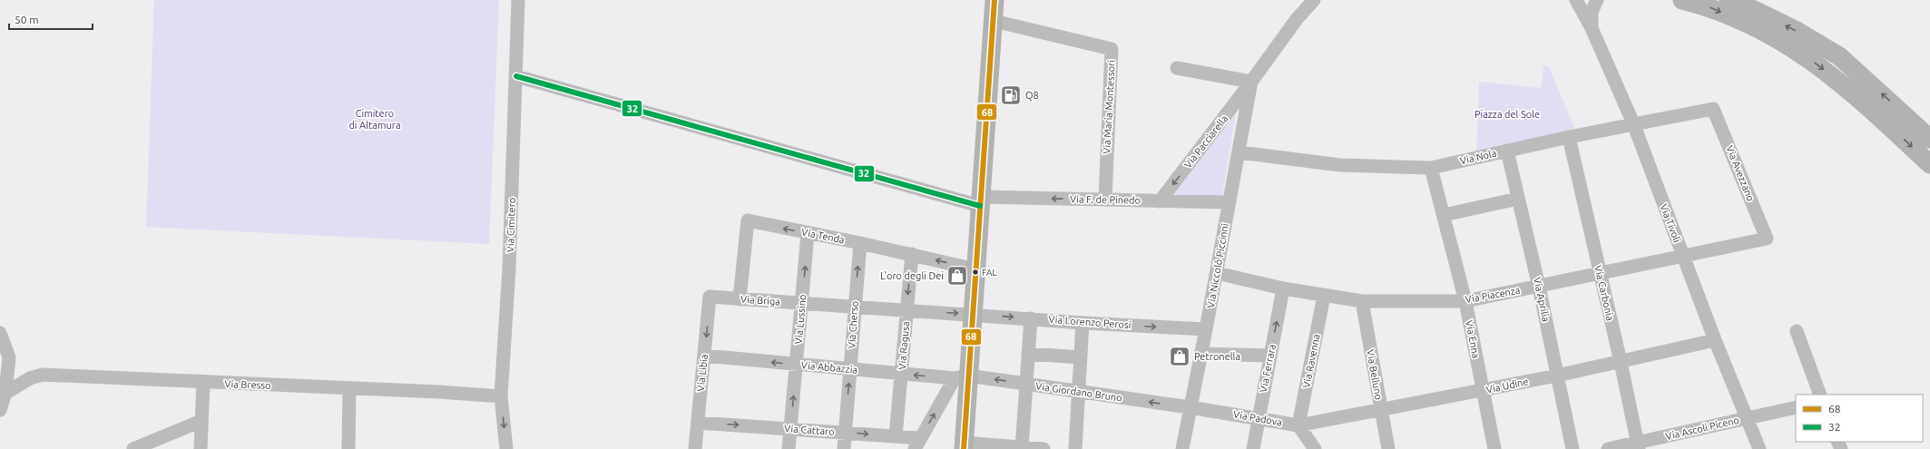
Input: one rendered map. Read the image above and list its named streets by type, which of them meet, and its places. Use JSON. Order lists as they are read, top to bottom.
{
  "streets": {
    "street": [
      "Via Maria Montessori",
      "Via Pacciarella",
      "Via Nola",
      "Via Avezzano",
      "Via F. de Pinedo",
      "Via Tivoli",
      "Via Cimitero",
      "Via Tenda",
      "Via Niccolò Piccinni",
      "Via Carbonia",
      "Via Piacenza",
      "Via Aprilia",
      "Via Briga",
      "Via Lussino",
      "Via Lorenzo Perosi",
      "Via Cherso",
      "Via Enna",
      "Via Ragusa",
      "Via Ravenna",
      "Via Abbazzia",
      "Via Ferrara",
      "Via Libia",
      "Via Belluno",
      "Via Bresso",
      "Via Udine",
      "Via Giordano Bruno",
      "Via Padova",
      "Via Ascoli Piceno",
      "Via Cattaro"
    ]
  },
  "crossings": [
    ["Via Maria Montessori", "Via F. de Pinedo"],
    ["Via Pacciarella", "Via F. de Pinedo"],
    ["Via Pacciarella", "Via Niccolò Piccinni"],
    ["Via Nola", "Via Avezzano"],
    ["Via Nola", "Via Tivoli"],
    ["Via Nola", "Via Niccolò Piccinni"],
    ["Via Nola", "Via Carbonia"],
    ["Via Nola", "Via Aprilia"],
    ["Via Nola", "Via Enna"],
    ["Via Avezzano", "Via Piacenza"],
    ["Via F. de Pinedo", "Via Cimitero"],
    ["Via F. de Pinedo", "Via Niccolò Piccinni"],
    ["Via Tivoli", "Via Piacenza"],
    ["Via Tivoli", "Via Udine"],
    ["Via Tivoli", "Via Ascoli Piceno"],
    ["Via Cimitero", "Via Bresso"],
    ["Via Tenda", "Via Briga"],
    ["Via Tenda", "Via Lussino"],
    ["Via Tenda", "Via Cherso"],
    ["Via Tenda", "Via Ragusa"],
    ["Via Niccolò Piccinni", "Via Piacenza"],
    ["Via Niccolò Piccinni", "Via Lorenzo Perosi"],
    ["Via Niccolò Piccinni", "Via Giordano Bruno"],
    ["Via Niccolò Piccinni", "Via Padova"],
    ["Via Carbonia", "Via Piacenza"],
    ["Via Carbonia", "Via Udine"],
    ["Via Carbonia", "Via Ascoli Piceno"],
    ["Via Piacenza", "Via Aprilia"],
    ["Via Piacenza", "Via Enna"],
    ["Via Piacenza", "Via Ravenna"],
    ["Via Piacenza", "Via Ferrara"],
    ["Via Piacenza", "Via Belluno"],
    ["Via Aprilia", "Via Udine"],
    ["Via Briga", "Via Lussino"],
    ["Via Briga", "Via Lorenzo Perosi"],
    ["Via Briga", "Via Cherso"],
    ["Via Briga", "Via Ragusa"],
    ["Via Briga", "Via Libia"],
    ["Via Lussino", "Via Abbazzia"],
    ["Via Lussino", "Via Cattaro"],
    ["Via Lorenzo Perosi", "Via Ragusa"],
    ["Via Cherso", "Via Abbazzia"],
    ["Via Cherso", "Via Cattaro"],
    ["Via Enna", "Via Udine"],
    ["Via Ragusa", "Via Abbazzia"],
    ["Via Ragusa", "Via Cattaro"],
    ["Via Ravenna", "Via Udine"],
    ["Via Ravenna", "Via Padova"],
    ["Via Abbazzia", "Via Libia"],
    ["Via Abbazzia", "Via Giordano Bruno"],
    ["Via Ferrara", "Via Padova"],
    ["Via Libia", "Via Cattaro"],
    ["Via Belluno", "Via Udine"],
    ["Via Udine", "Via Padova"],
    ["Via Giordano Bruno", "Via Padova"]
  ],
  "one_way": [
    "Via Pacciarella",
    "Via Lussino",
    "Via Lorenzo Perosi",
    "Via Cherso",
    "Via Abbazzia",
    "Via Ferrara",
    "Via Libia",
    "Via Cattaro"
  ],
  "parks": ["Cimitero di Altamura", "Piazza del Sole"],
  "places": {
    "fuel station": ["Q8"],
    "other": ["FAL"],
    "shop": ["L'oro degli Dei", "Petronella"]
  },
  "lines": ["transit line 68", "transit line 32"],
  "legend": ["68", "32"],
  "scale_bar": "50 m"
}
